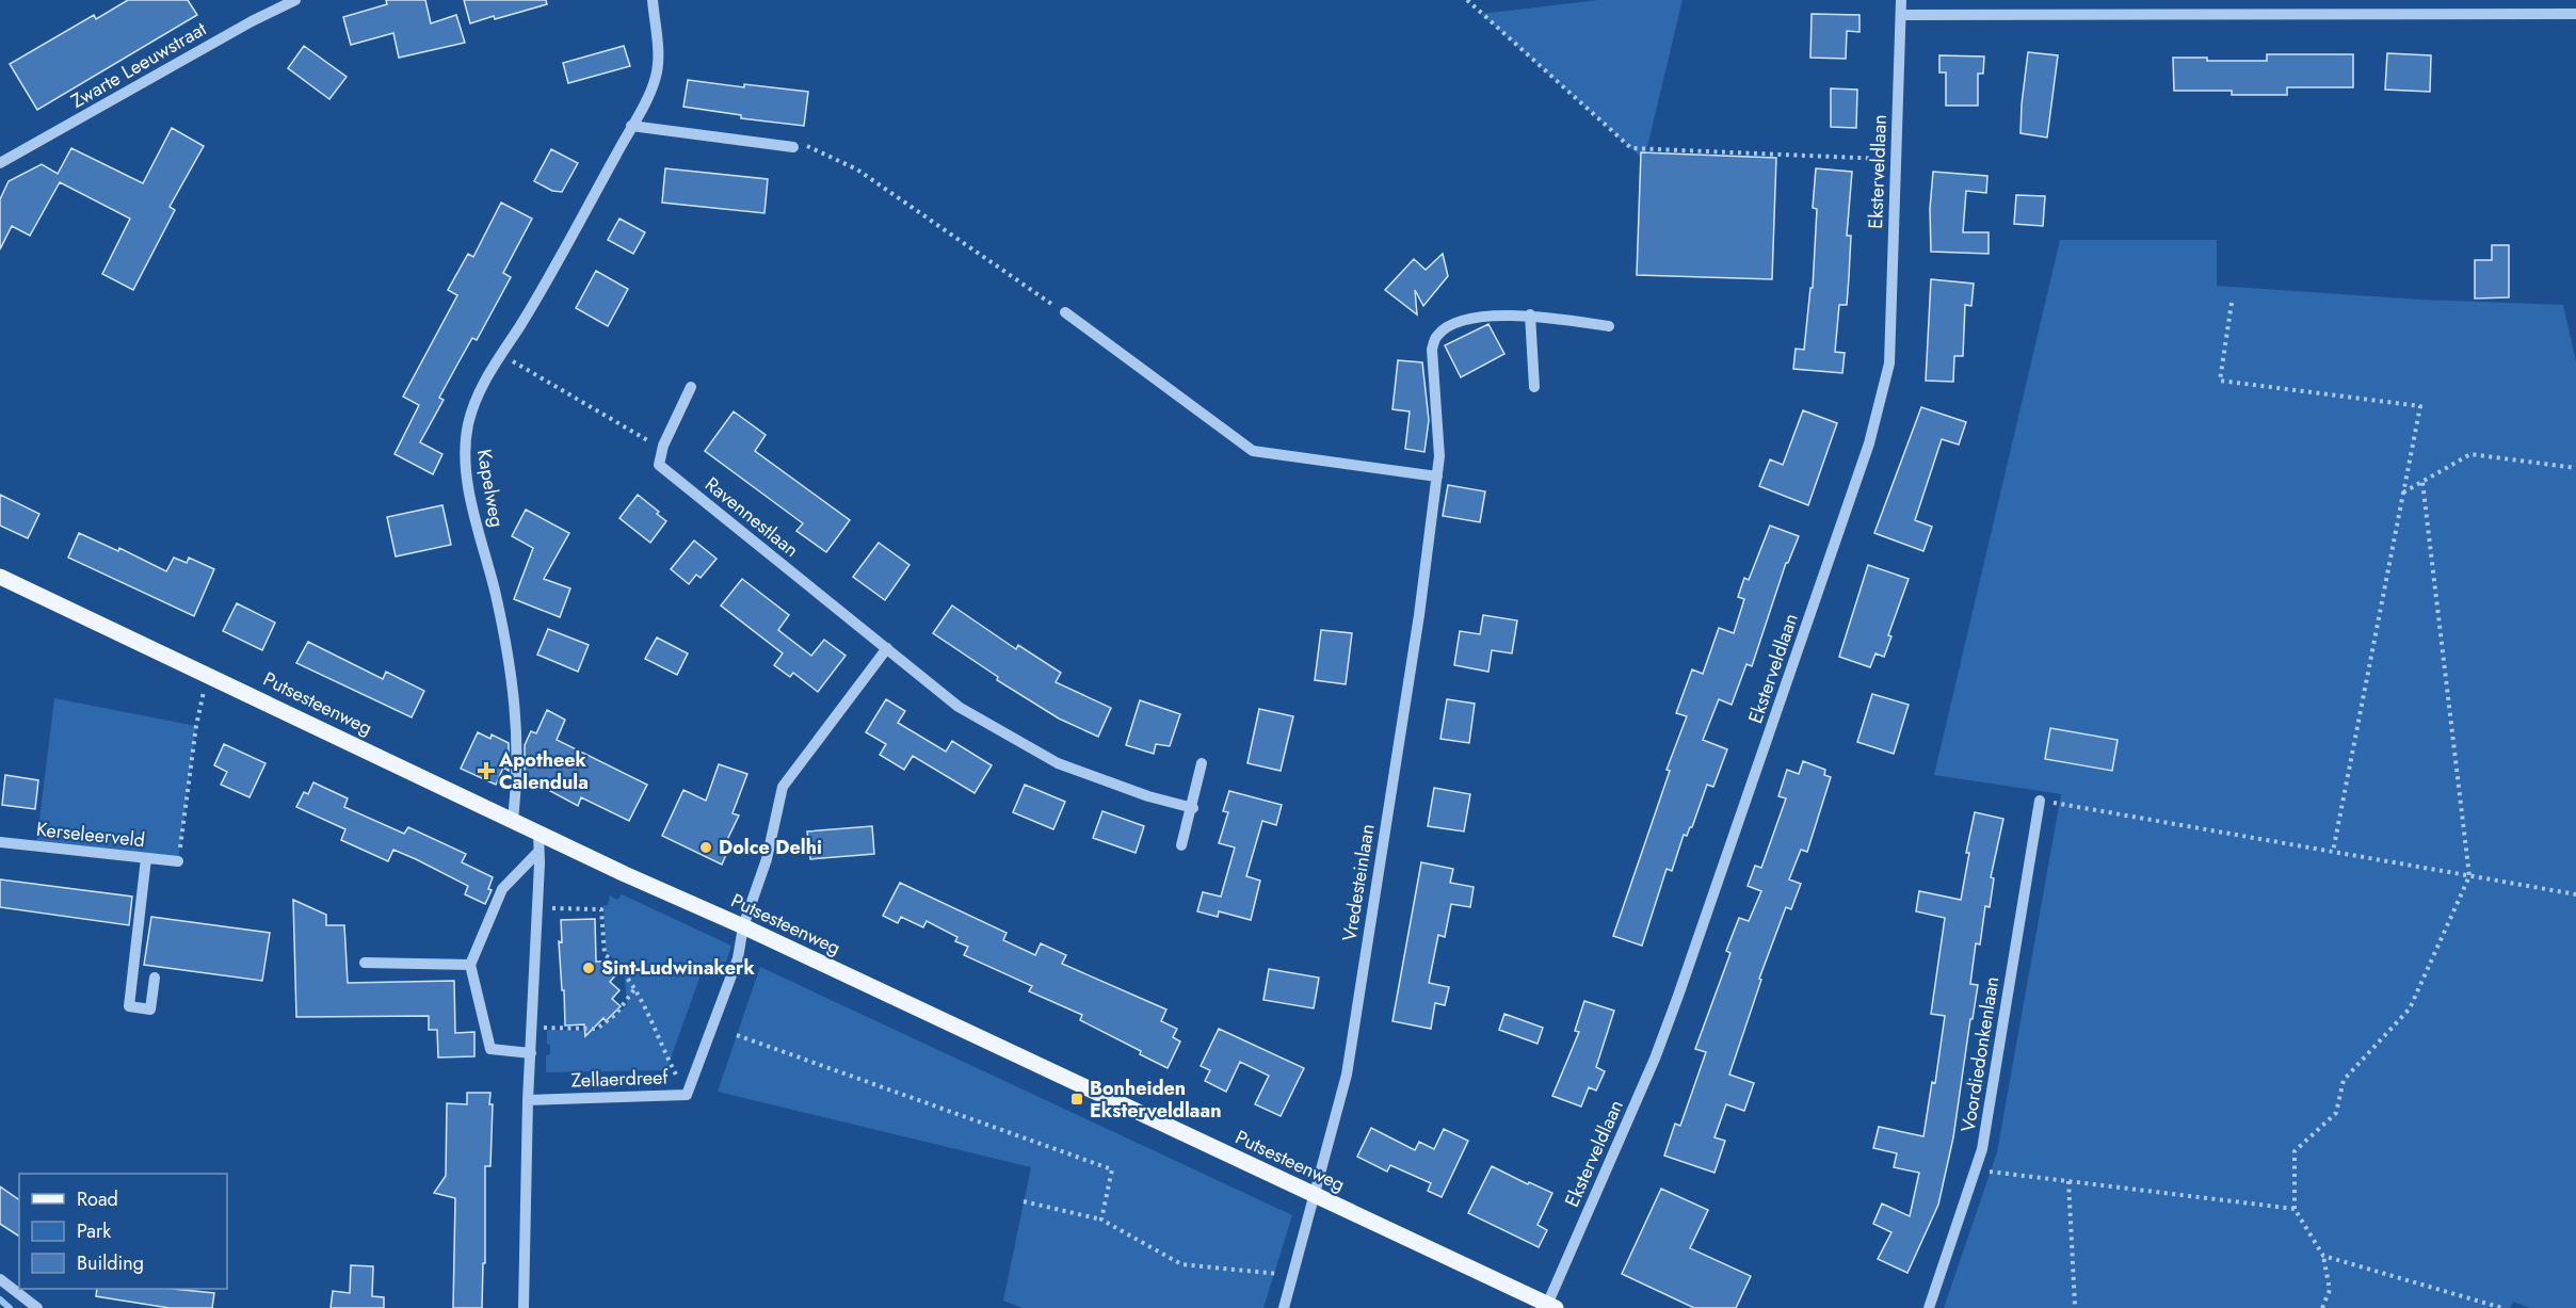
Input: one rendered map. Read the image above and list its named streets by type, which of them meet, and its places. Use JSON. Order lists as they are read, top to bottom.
{
  "streets": {
    "main road": ["Putsesteenweg"],
    "street": [
      "Zwarte Leeuwstraat",
      "Eksterveldlaan",
      "Kapelweg",
      "Ravennestlaan",
      "Kerseleerveld",
      "Vredesteinlaan",
      "Voordiedonkenlaan",
      "Zellaerdreef"
    ]
  },
  "crossings": [
    ["Eksterveldlaan", "Putsesteenweg"],
    ["Kapelweg", "Putsesteenweg"],
    ["Putsesteenweg", "Vredesteinlaan"],
    ["Putsesteenweg", "Zellaerdreef"]
  ],
  "places": {
    "health": ["Apotheek Calendula"],
    "other": ["Dolce Delhi", "Sint-Ludwinakerk"],
    "transit": ["Bonheiden Eksterveldlaan"]
  },
  "legend": ["Road", "Park", "Building"]
}
